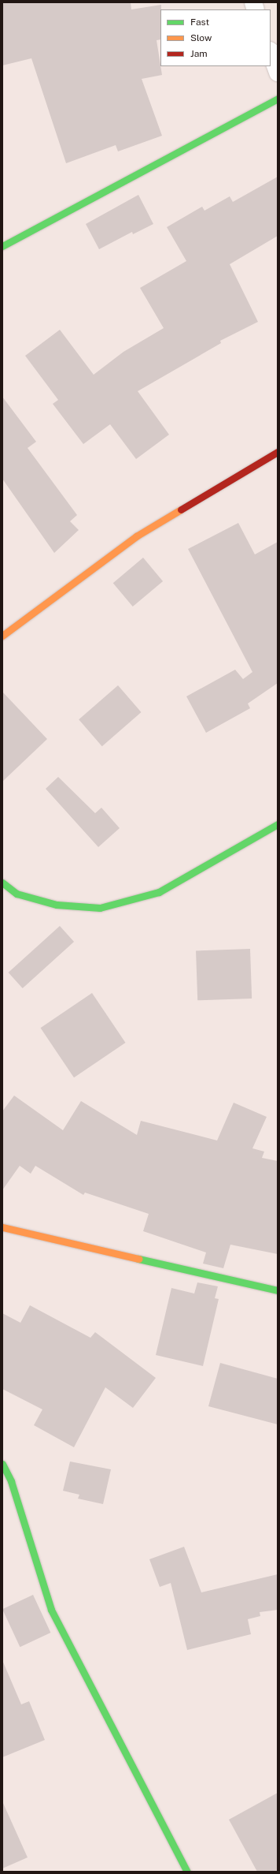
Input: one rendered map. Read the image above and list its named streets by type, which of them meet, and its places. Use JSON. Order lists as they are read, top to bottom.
{
  "legend": ["Fast", "Slow", "Jam"]
}
